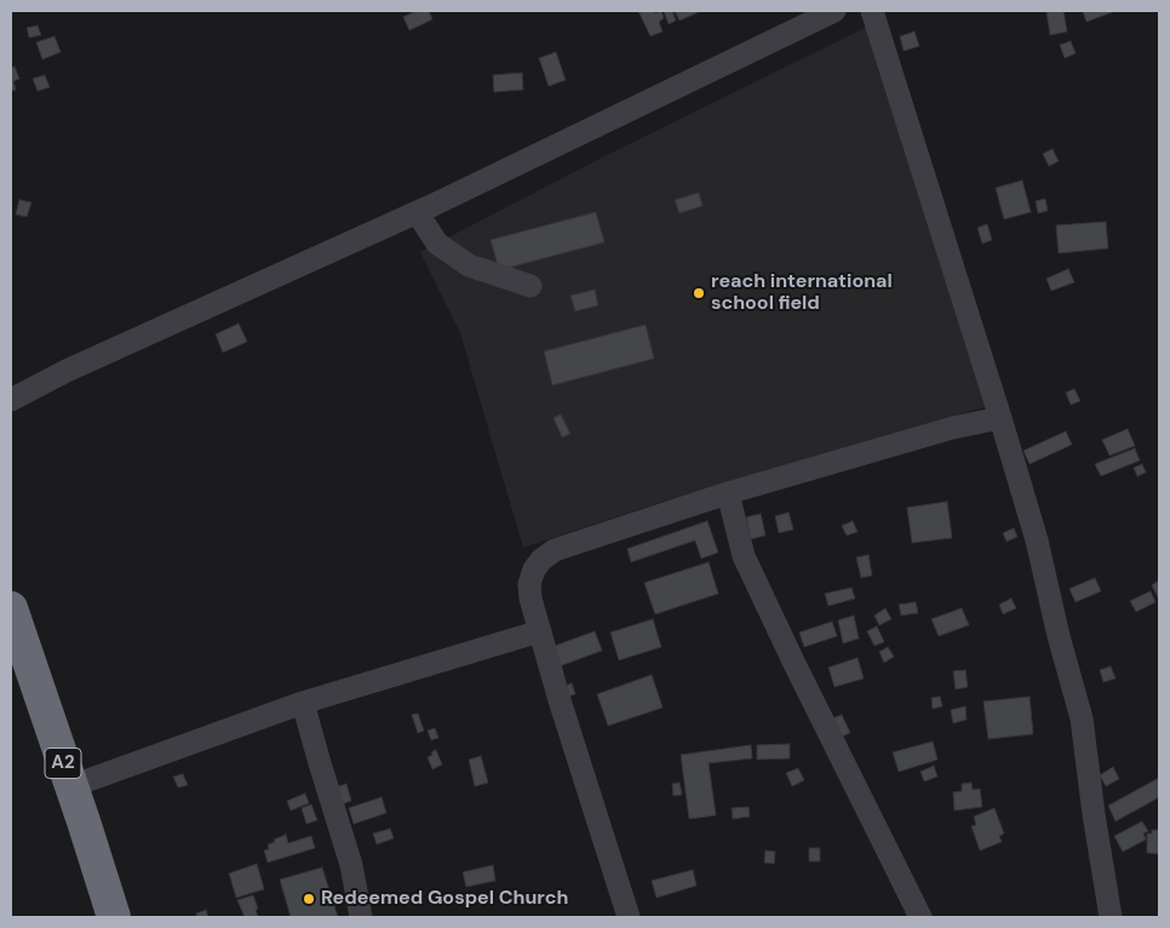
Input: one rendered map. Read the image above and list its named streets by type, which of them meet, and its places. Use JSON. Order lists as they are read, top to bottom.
{
  "streets": {
    "highway": ["A2"]
  },
  "places": ["reach international school field", "Redeemed Gospel Church"]
}
